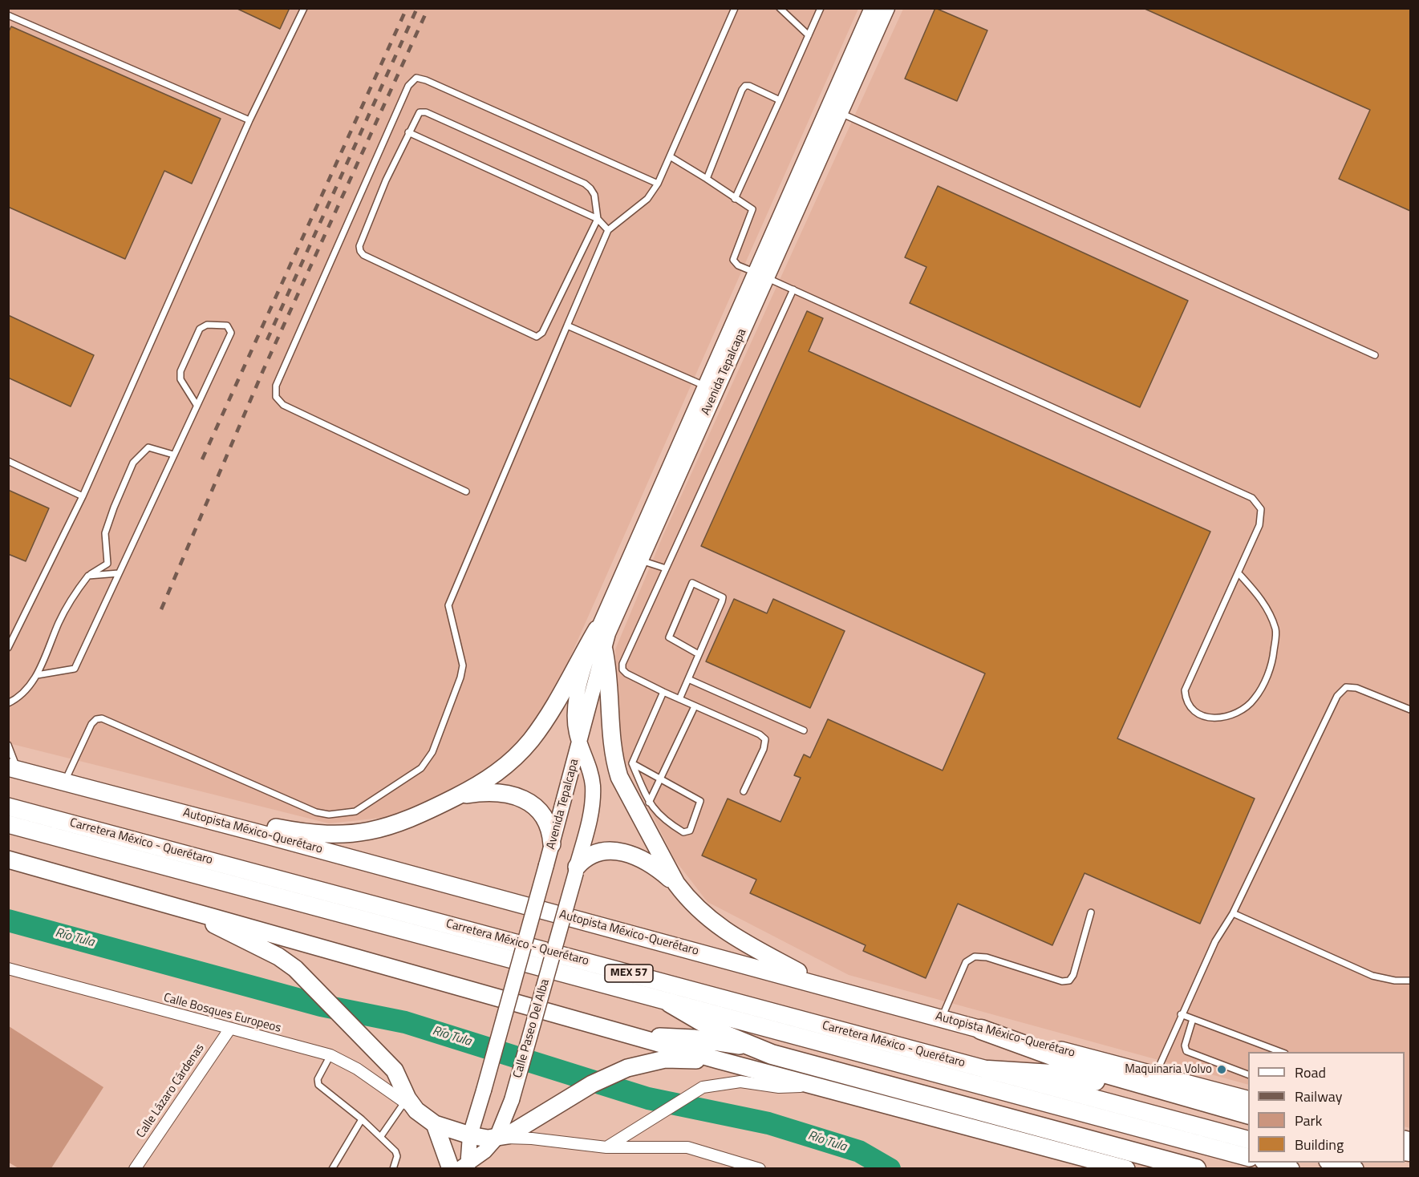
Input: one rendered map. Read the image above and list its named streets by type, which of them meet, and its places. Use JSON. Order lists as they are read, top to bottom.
{
  "streets": {
    "main road": [
      "Avenida Tepalcapa",
      "Autopista México-Querétaro",
      "Carretera México - Querétaro",
      "MEX 57",
      "Calle Paseo Del Alba"
    ],
    "street": ["Calle Bosques Europeos", "Calle Lázaro Cárdenas"]
  },
  "crossings": [
    ["Avenida Tepalcapa", "Calle Paseo Del Alba"],
    ["Calle Bosques Europeos", "Calle Lázaro Cárdenas"]
  ],
  "water": ["Río Tula"],
  "places": ["Maquinaria Volvo"],
  "legend": [
    "Road",
    "Railway",
    "Park",
    "Building"
  ]
}
